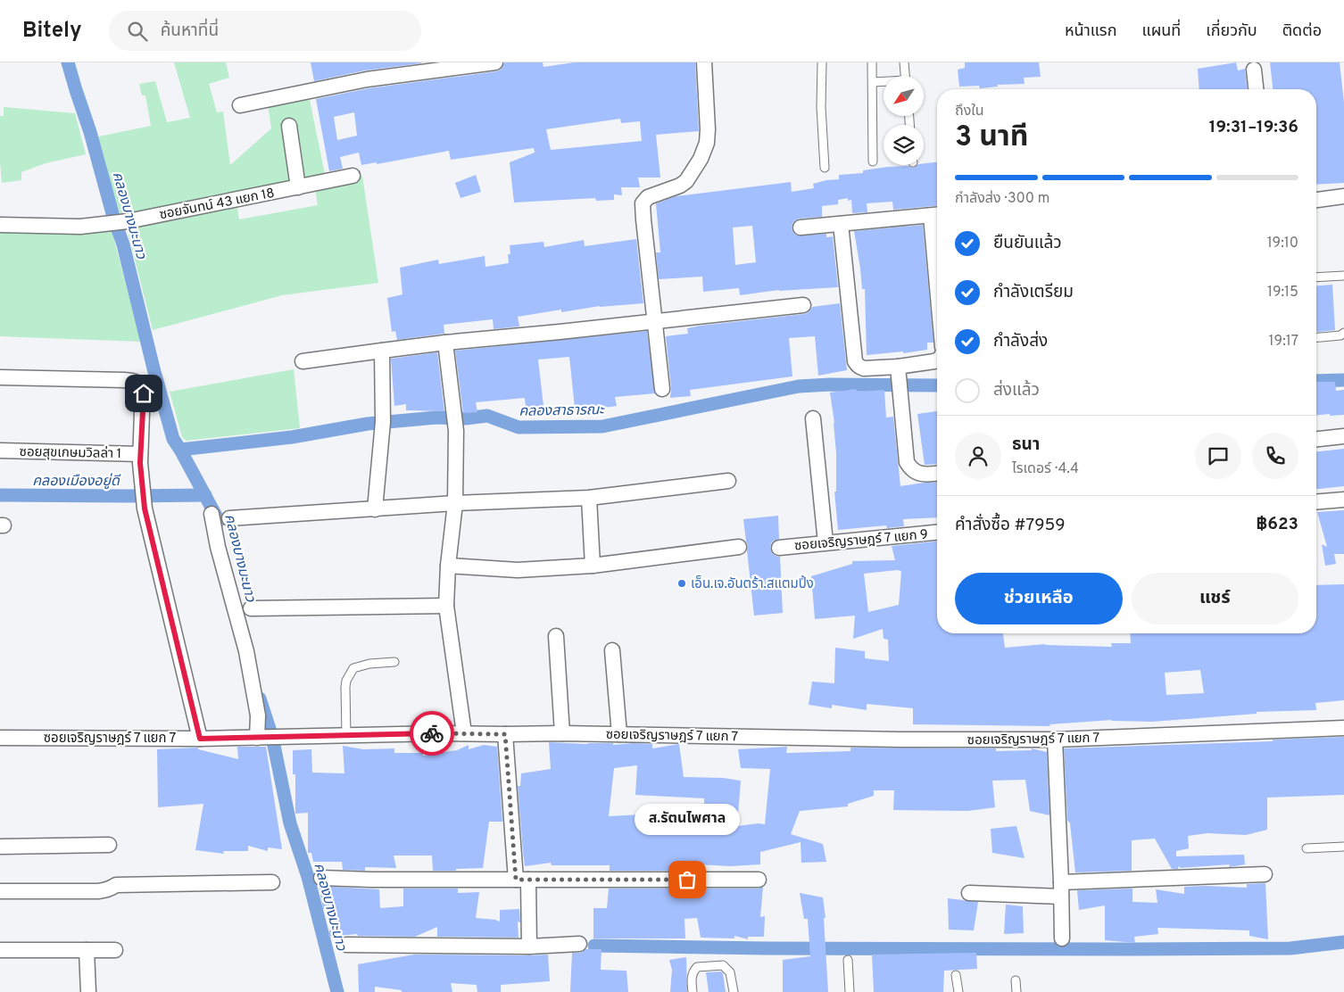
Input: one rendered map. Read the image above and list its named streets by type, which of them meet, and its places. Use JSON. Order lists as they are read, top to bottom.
{
  "streets": {
    "street": [
      "ซอยจันทน์ 43 แยก 18",
      "ซอยสุขเกษมวิลล่า 1",
      "ซอยเจริญราษฎร์ 7 แยก 9",
      "ซอยเจริญราษฎร์ 7 แยก 7"
    ]
  },
  "water": ["คลองบางมะนาว", "คลองสาธารณะ", "คลองเมืองอยู่ดี"],
  "places": ["เอ็น.เจ.อันตร้า.สแตมปิ้ง", "ส.รัตนไพศาล"],
  "north": "bottom left",
  "page": {
    "header": "Bitely",
    "search": "ค้นหาที่นี่",
    "nav": [
      "หน้าแรก",
      "แผนที่",
      "เกี่ยวกับ",
      "ติดต่อ"
    ],
    "heading": ["3 นาที", "ถึงใน", "19:31–19:36"],
    "panel": [
      "ธนา",
      "ไรเดอร์ · 4.4",
      "คำสั่งซื้อ #7959",
      "฿623"
    ],
    "bar": "กำลังส่ง · 300 m",
    "list": [
      ["ยืนยันแล้ว", "19:10"],
      ["กำลังเตรียม", "19:15"],
      ["กำลังส่ง", "19:17"],
      "ส่งแล้ว"
    ],
    "buttons": ["ช่วยเหลือ", "แชร์"],
    "bubble": "ส.รัตนไพศาล"
  }
}
